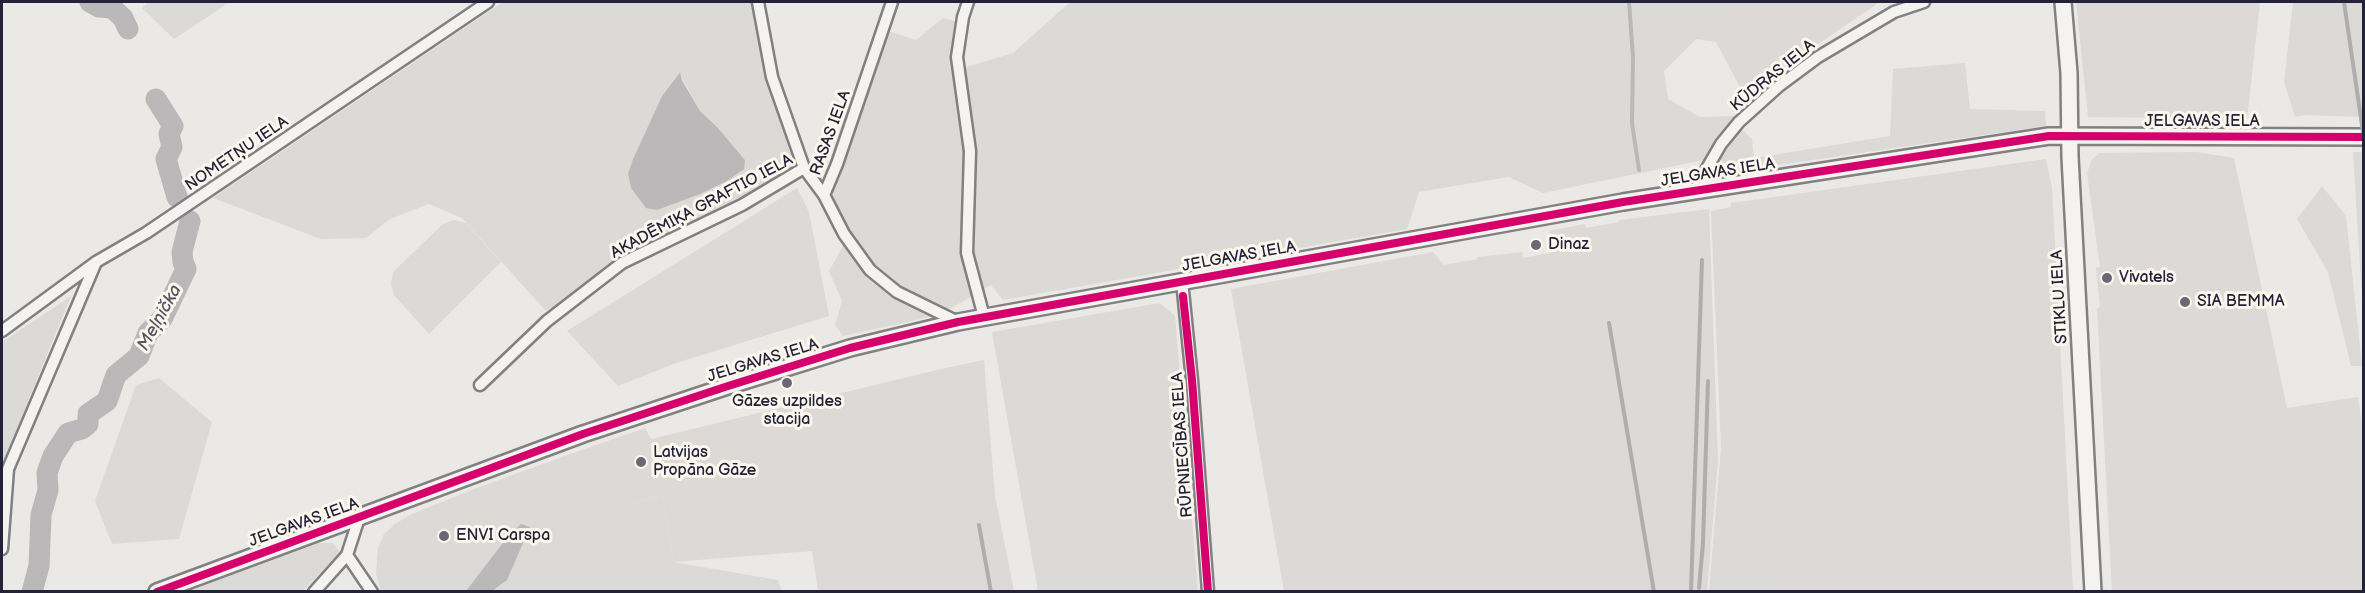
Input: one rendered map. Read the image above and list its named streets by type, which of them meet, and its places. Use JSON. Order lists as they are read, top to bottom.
{
  "streets": {
    "street": [
      "KŪDRAS IELA",
      "JELGAVAS IELA",
      "RASAS IELA",
      "NOMETŅU IELA",
      "AKADĒMIĶA GRAFTIO IELA",
      "STIKLU IELA",
      "RŪPNIECĪBAS IELA"
    ]
  },
  "crossings": [
    ["KŪDRAS IELA", "JELGAVAS IELA"],
    ["JELGAVAS IELA", "RASAS IELA"],
    ["JELGAVAS IELA", "STIKLU IELA"],
    ["JELGAVAS IELA", "RŪPNIECĪBAS IELA"],
    ["RASAS IELA", "AKADĒMIĶA GRAFTIO IELA"]
  ],
  "water": ["Meļņička"],
  "places": [
    "Dinaz",
    "Vivatels",
    "SIA BEMMA",
    "Gāzes uzpildes stacija",
    "Latvijas Propāna Gāze",
    "ENVI Carspa"
  ]
}
